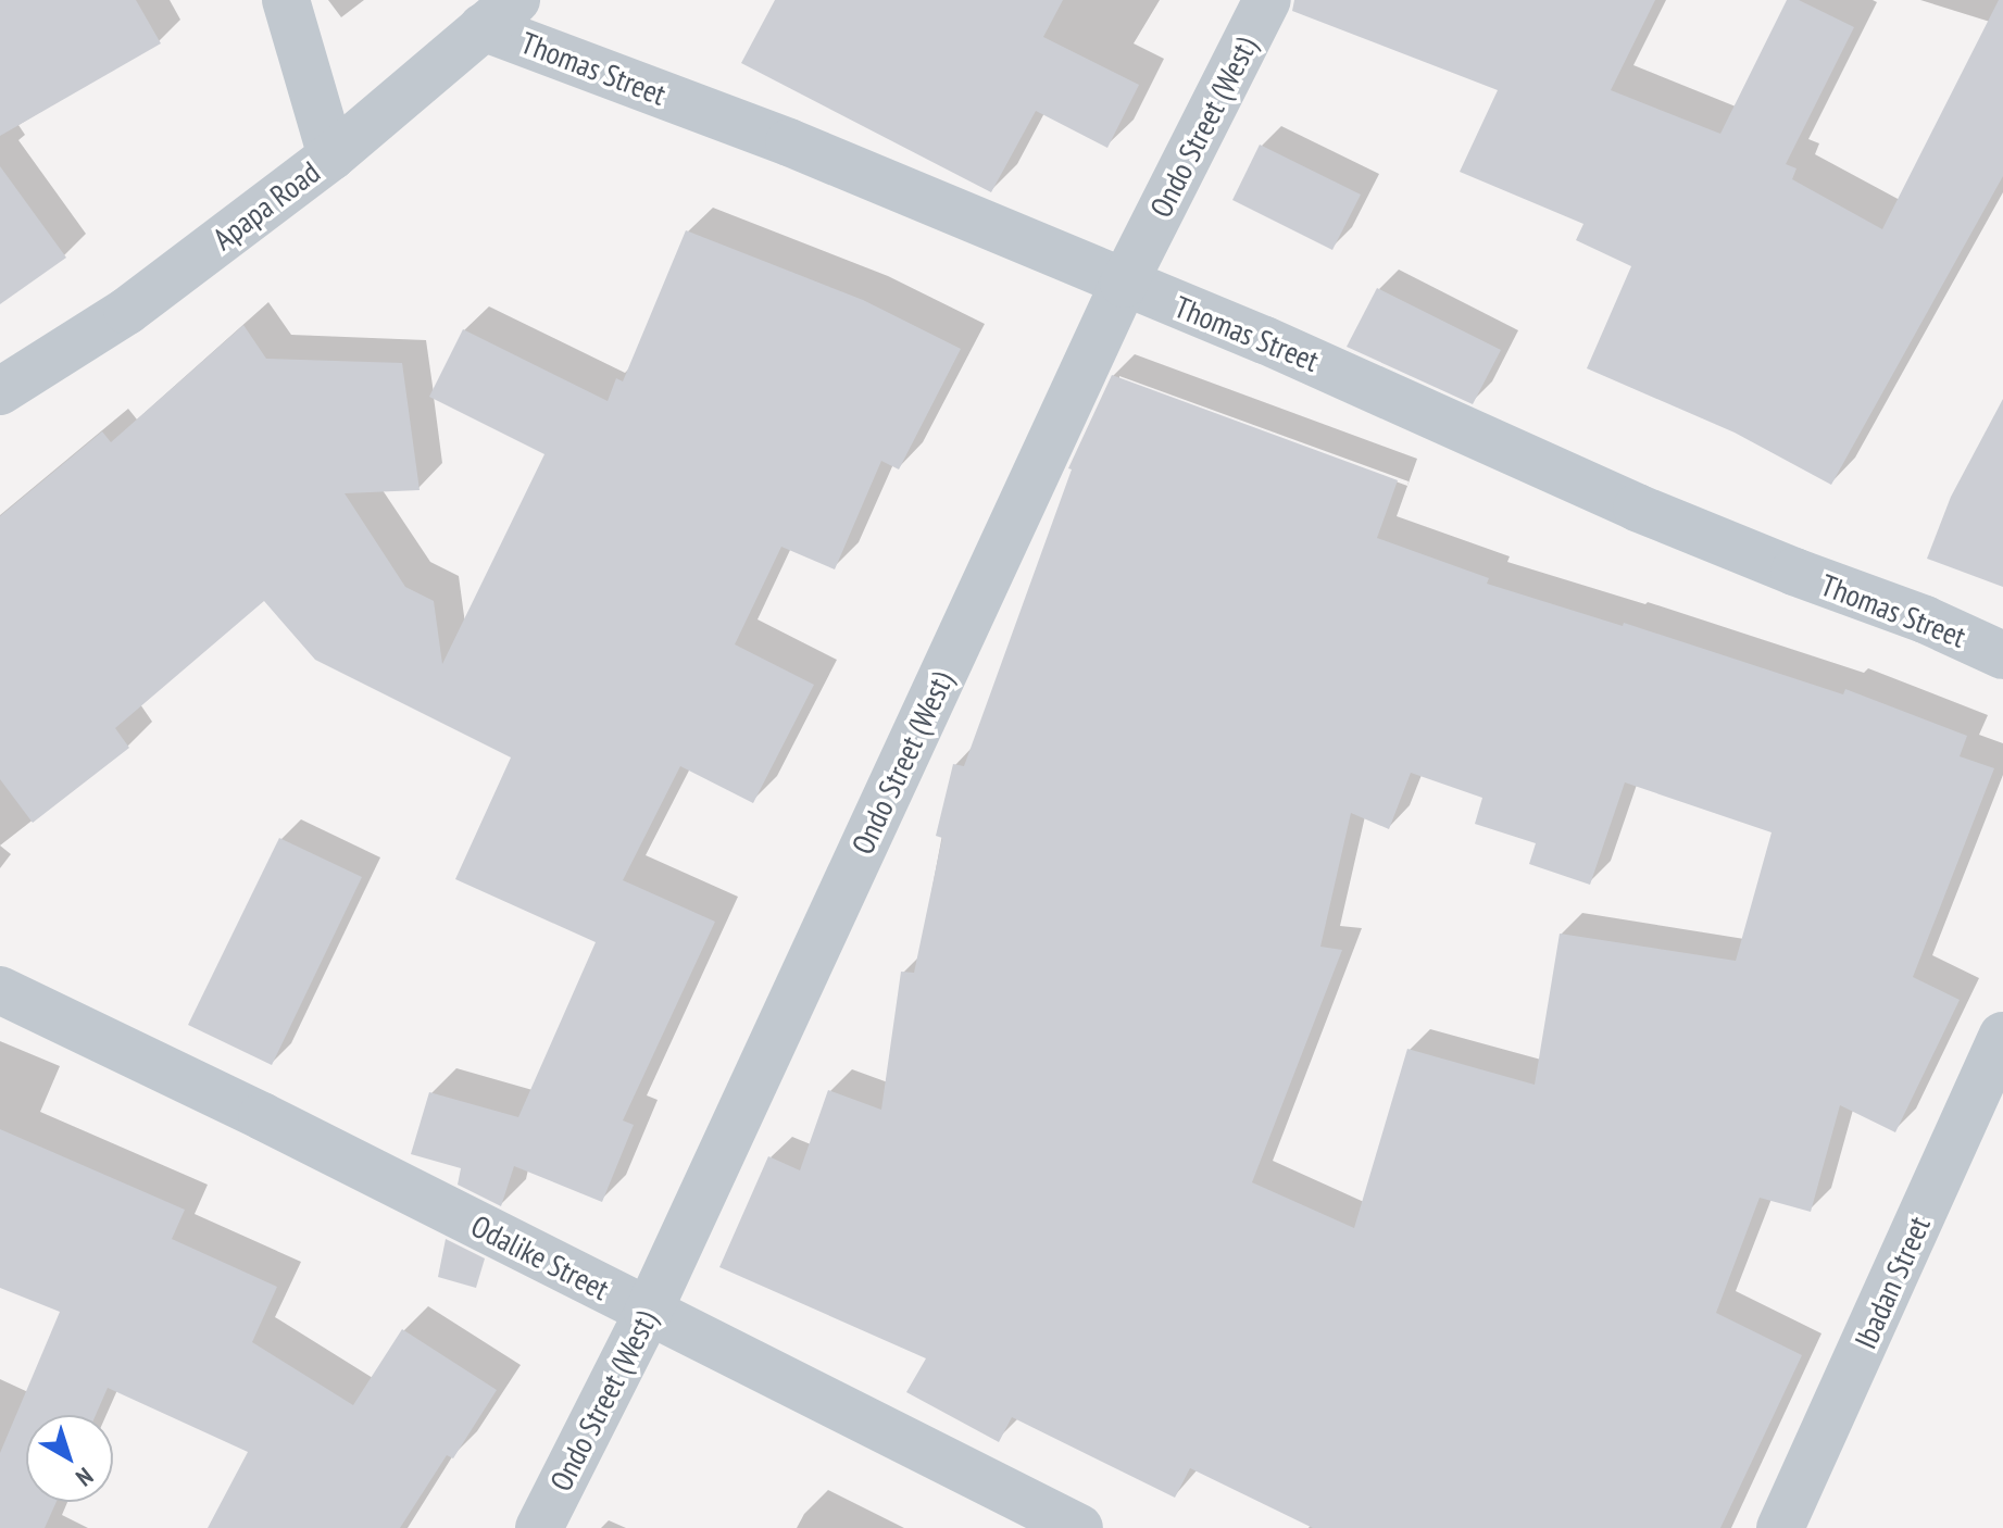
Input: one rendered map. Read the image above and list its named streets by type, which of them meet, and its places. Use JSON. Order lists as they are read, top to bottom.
{
  "streets": {
    "street": [
      "Thomas Street",
      "Ondo Street (West)",
      "Apapa Road",
      "Odalike Street",
      "Ibadan Street"
    ]
  },
  "crossings": [
    ["Thomas Street", "Ondo Street (West)"],
    ["Thomas Street", "Apapa Road"],
    ["Ondo Street (West)", "Odalike Street"]
  ],
  "north": "bottom right"
}
